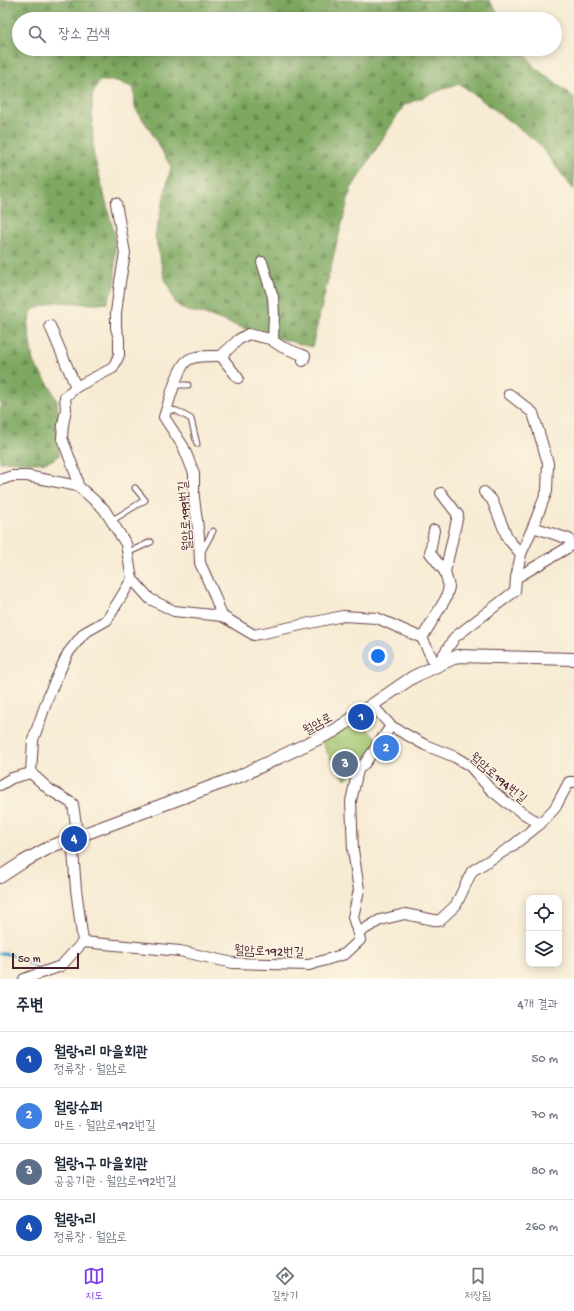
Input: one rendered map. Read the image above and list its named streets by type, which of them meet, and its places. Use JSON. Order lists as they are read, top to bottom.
{
  "streets": {
    "street": [
      "월암로199번길",
      "월암로",
      "월암로194번길",
      "월암로192번길"
    ]
  },
  "scale_bar": "50 m",
  "page": {
    "search": "장소 검색",
    "pins": [
      "1",
      "2",
      "3",
      "4"
    ],
    "scale": "50 m",
    "heading": ["주변", "4개 결과"],
    "list": [
      {
        "mark": "1",
        "name": "월랑1리 마을회관",
        "note": "정류장 · 월암로",
        "value": "50 m"
      },
      {
        "mark": "2",
        "name": "월랑슈퍼",
        "note": "마트 · 월암로192번길",
        "value": "70 m"
      },
      {
        "mark": "3",
        "name": "월랑1구 마을회관",
        "note": "공공기관 · 월암로192번길",
        "value": "80 m"
      },
      {
        "mark": "4",
        "name": "월랑1리",
        "note": "정류장 · 월암로",
        "value": "260 m"
      }
    ],
    "nav": ["지도", "길찾기", "저장됨"]
  }
}
